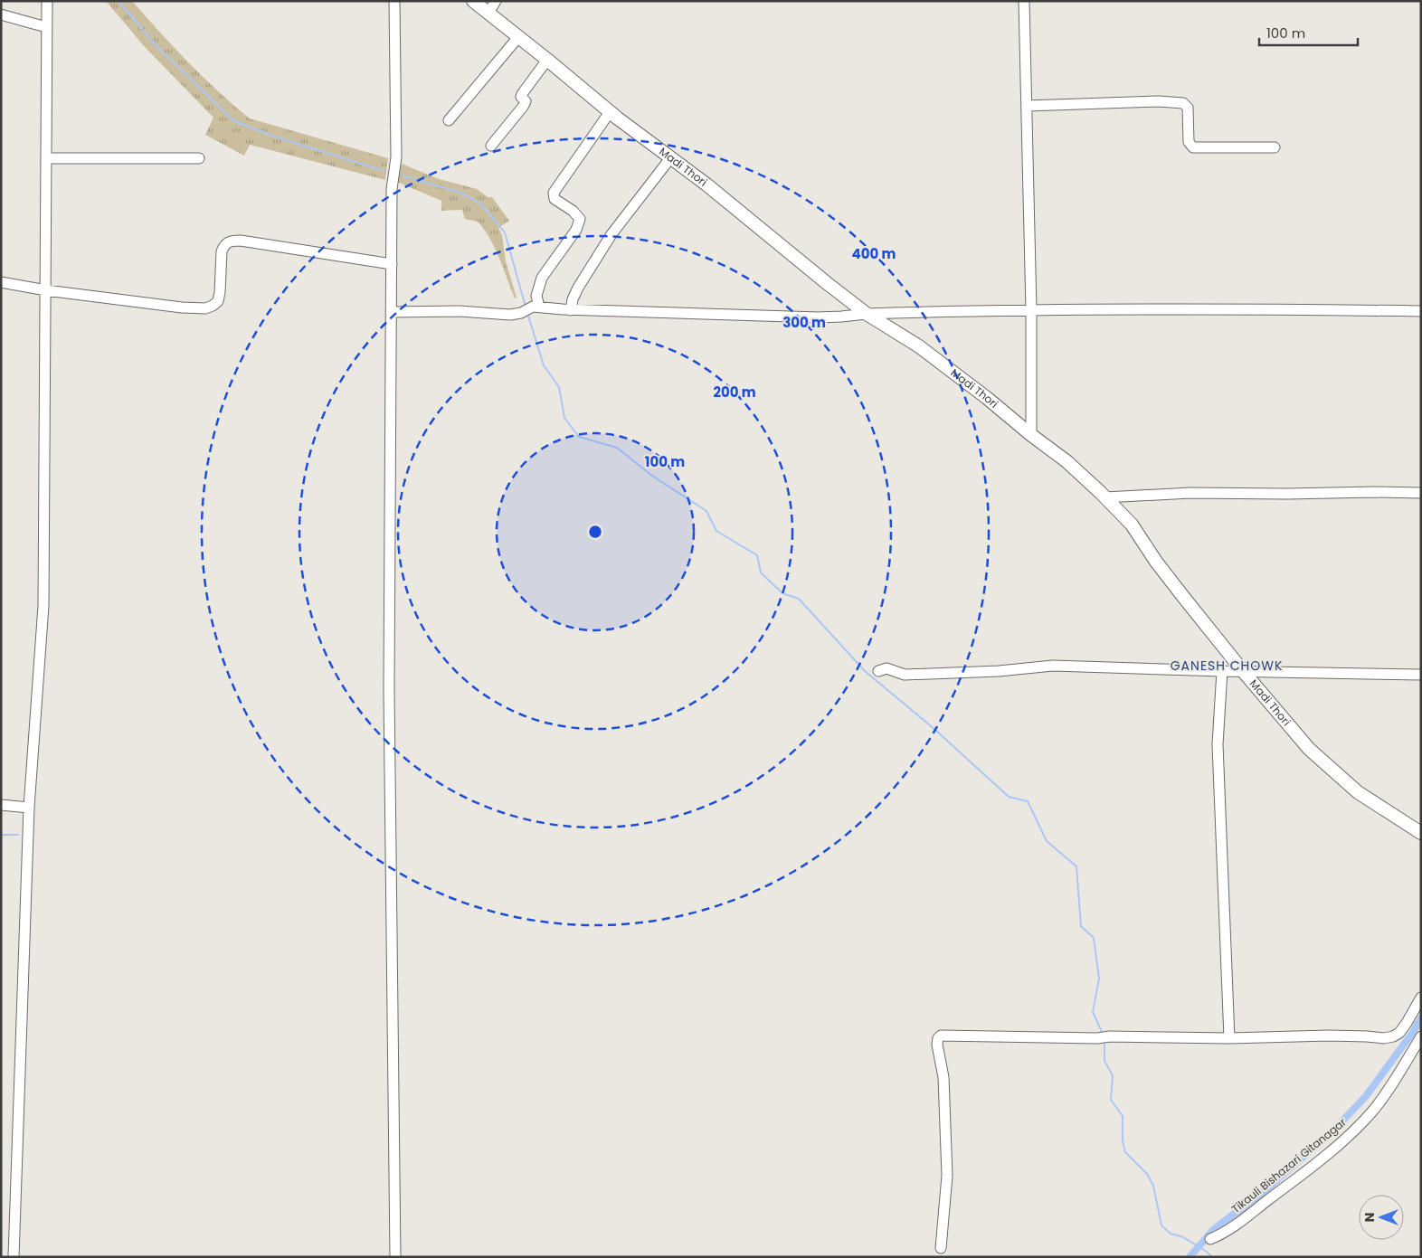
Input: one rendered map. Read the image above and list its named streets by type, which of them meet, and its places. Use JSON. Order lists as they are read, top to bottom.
{
  "streets": {
    "main road": ["Madi Thori"],
    "street": ["Tikauli Bishazari Gitanagar"]
  },
  "districts": ["GANESH CHOWK"],
  "scale_bar": "100 m",
  "north": "left",
  "rings": [
    "400 m",
    "300 m",
    "200 m",
    "100 m"
  ]
}
